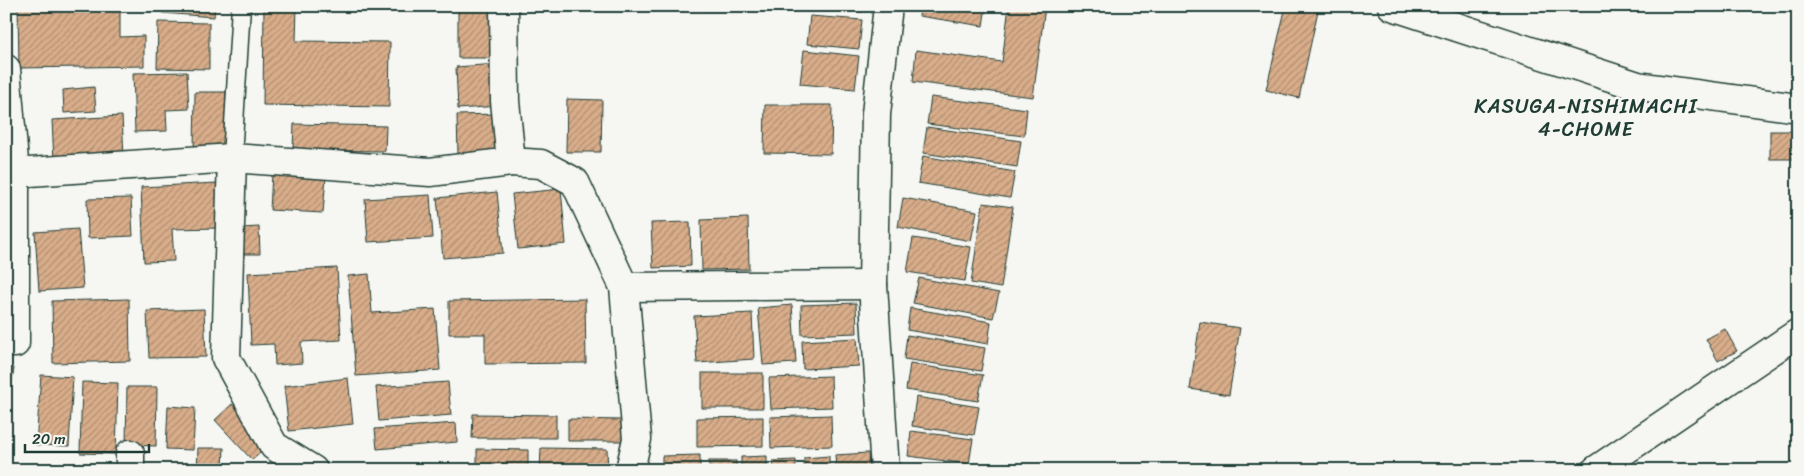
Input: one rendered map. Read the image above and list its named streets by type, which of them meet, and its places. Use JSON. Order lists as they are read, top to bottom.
{
  "districts": ["KASUGA-NISHIMACHI 4-CHOME"],
  "scale_bar": "20 m"
}
